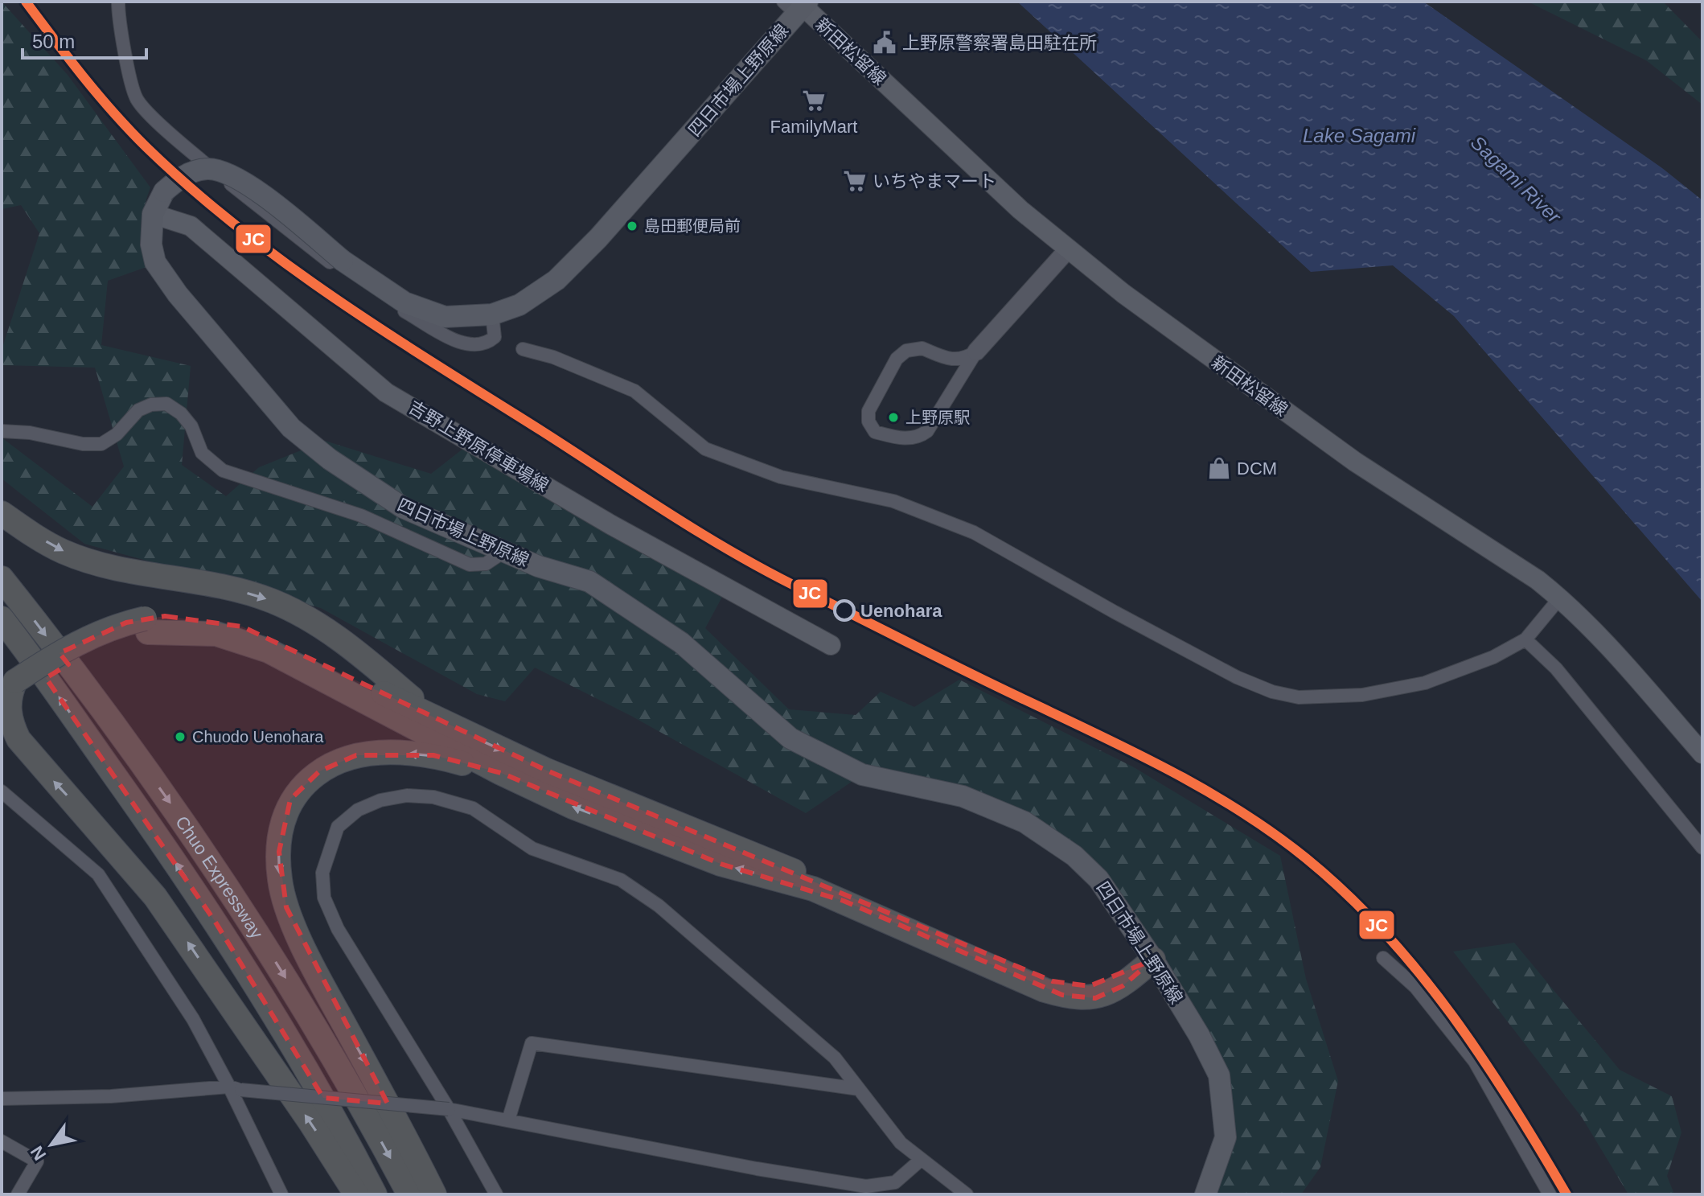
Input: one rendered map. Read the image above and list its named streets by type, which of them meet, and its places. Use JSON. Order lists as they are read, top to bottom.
{
  "streets": {
    "highway": ["Chuo Expressway"],
    "main road": ["新田松留線", "四日市場上野原線", "吉野上野原停車場線"]
  },
  "crossings": [
    ["新田松留線", "四日市場上野原線"],
    ["四日市場上野原線", "吉野上野原停車場線"]
  ],
  "water": ["Lake Sagami", "Sagami River"],
  "places": {
    "public building": ["上野原警察署島田駐在所"],
    "supermarket": ["FamilyMart", "いちやまマート"],
    "other": [
      "島田郵便局前",
      "上野原駅",
      "Uenohara",
      "Chuodo Uenohara"
    ],
    "shop": ["DCM"]
  },
  "lines": ["transit line JC"],
  "scale_bar": "50 m",
  "north": "bottom left"
}
